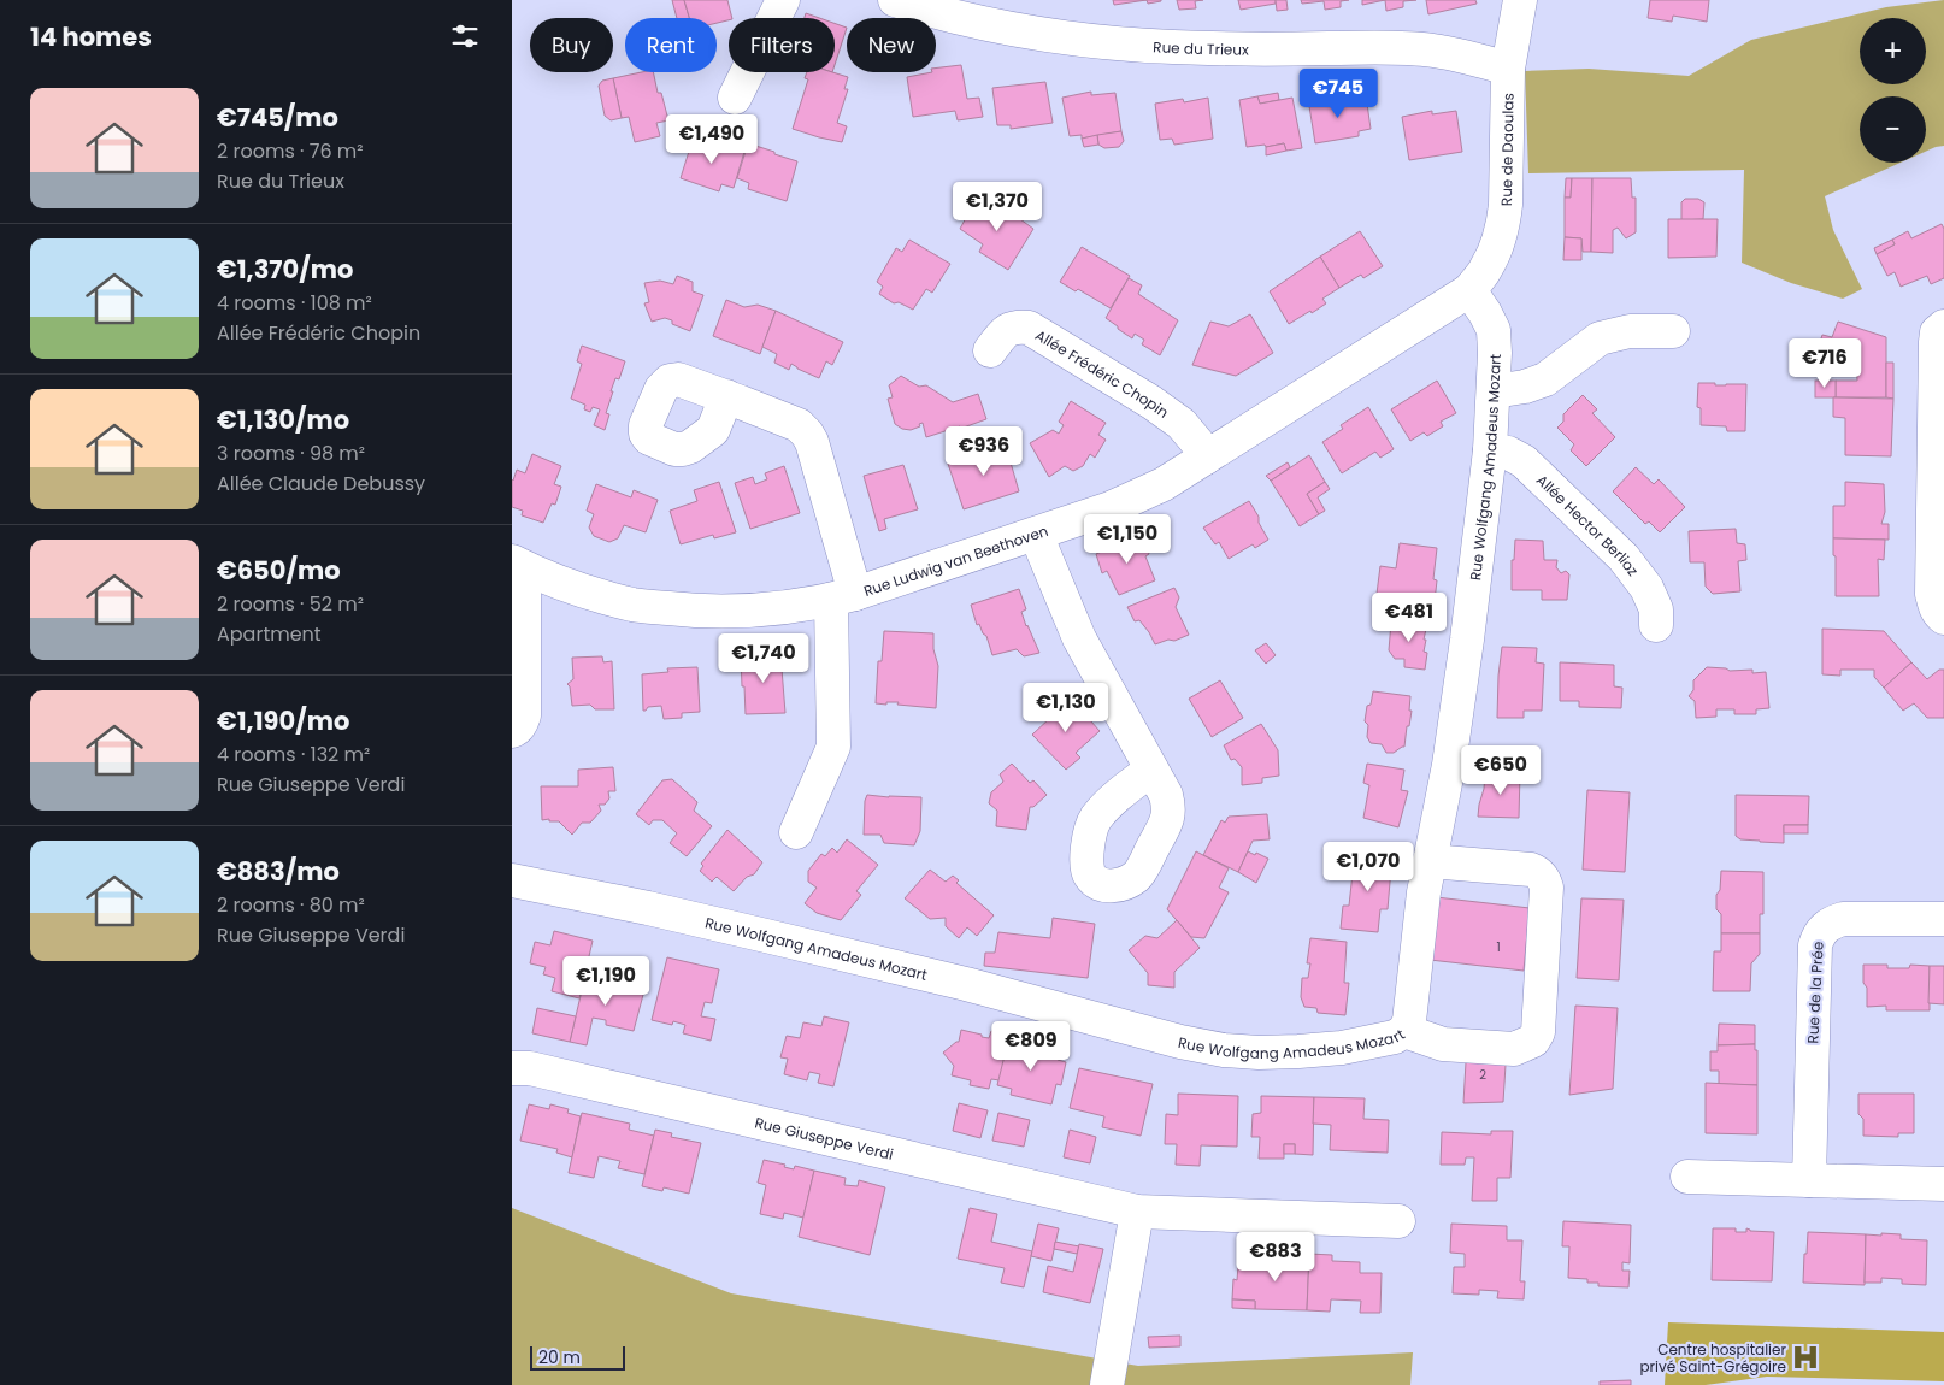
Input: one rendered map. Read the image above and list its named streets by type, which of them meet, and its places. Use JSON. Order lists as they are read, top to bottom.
{
  "streets": {
    "street": [
      "Rue du Trieux",
      "Rue de Daoulas",
      "Allée Frédéric Chopin",
      "Rue Wolfgang Amadeus Mozart",
      "Allée Hector Berlioz",
      "Rue Ludwig van Beethoven",
      "Rue de la Prée",
      "Rue Giuseppe Verdi"
    ]
  },
  "crossings": [
    ["Rue du Trieux", "Rue de Daoulas"],
    ["Rue de Daoulas", "Rue Wolfgang Amadeus Mozart"],
    ["Rue de Daoulas", "Rue Ludwig van Beethoven"],
    ["Allée Frédéric Chopin", "Rue Ludwig van Beethoven"],
    ["Rue Wolfgang Amadeus Mozart", "Allée Hector Berlioz"],
    ["Rue Wolfgang Amadeus Mozart", "Rue Ludwig van Beethoven"]
  ],
  "places": {
    "hospital": ["Centre hospitalier privé Saint-Grégoire"]
  },
  "house_numbers": ["1", "2"],
  "scale_bar": "20 m",
  "page": {
    "heading": "14 homes",
    "map_buttons": ["+", "−"],
    "chip": [
      "Buy",
      "Rent",
      "Filters",
      "New"
    ],
    "price": [
      "€745",
      "€1,490",
      "€1,370",
      "€716",
      "€936",
      "€1,150",
      "€481",
      "€1,740",
      "€1,130",
      "€650",
      "€1,070",
      "€1,190",
      "€809",
      "€883"
    ],
    "list": [
      {
        "name": "€745/mo",
        "note": "2 rooms · 76 m² · Rue du Trieux"
      },
      {
        "name": "€1,370/mo",
        "note": "4 rooms · 108 m² · Allée Frédéric Chopin"
      },
      {
        "name": "€1,130/mo",
        "note": "3 rooms · 98 m² · Allée Claude Debussy"
      },
      {
        "name": "€650/mo",
        "note": "2 rooms · 52 m² · Apartment"
      },
      {
        "name": "€1,190/mo",
        "note": "4 rooms · 132 m² · Rue Giuseppe Verdi"
      },
      {
        "name": "€883/mo",
        "note": "2 rooms · 80 m² · Rue Giuseppe Verdi"
      }
    ],
    "scale": "20 m"
  }
}
